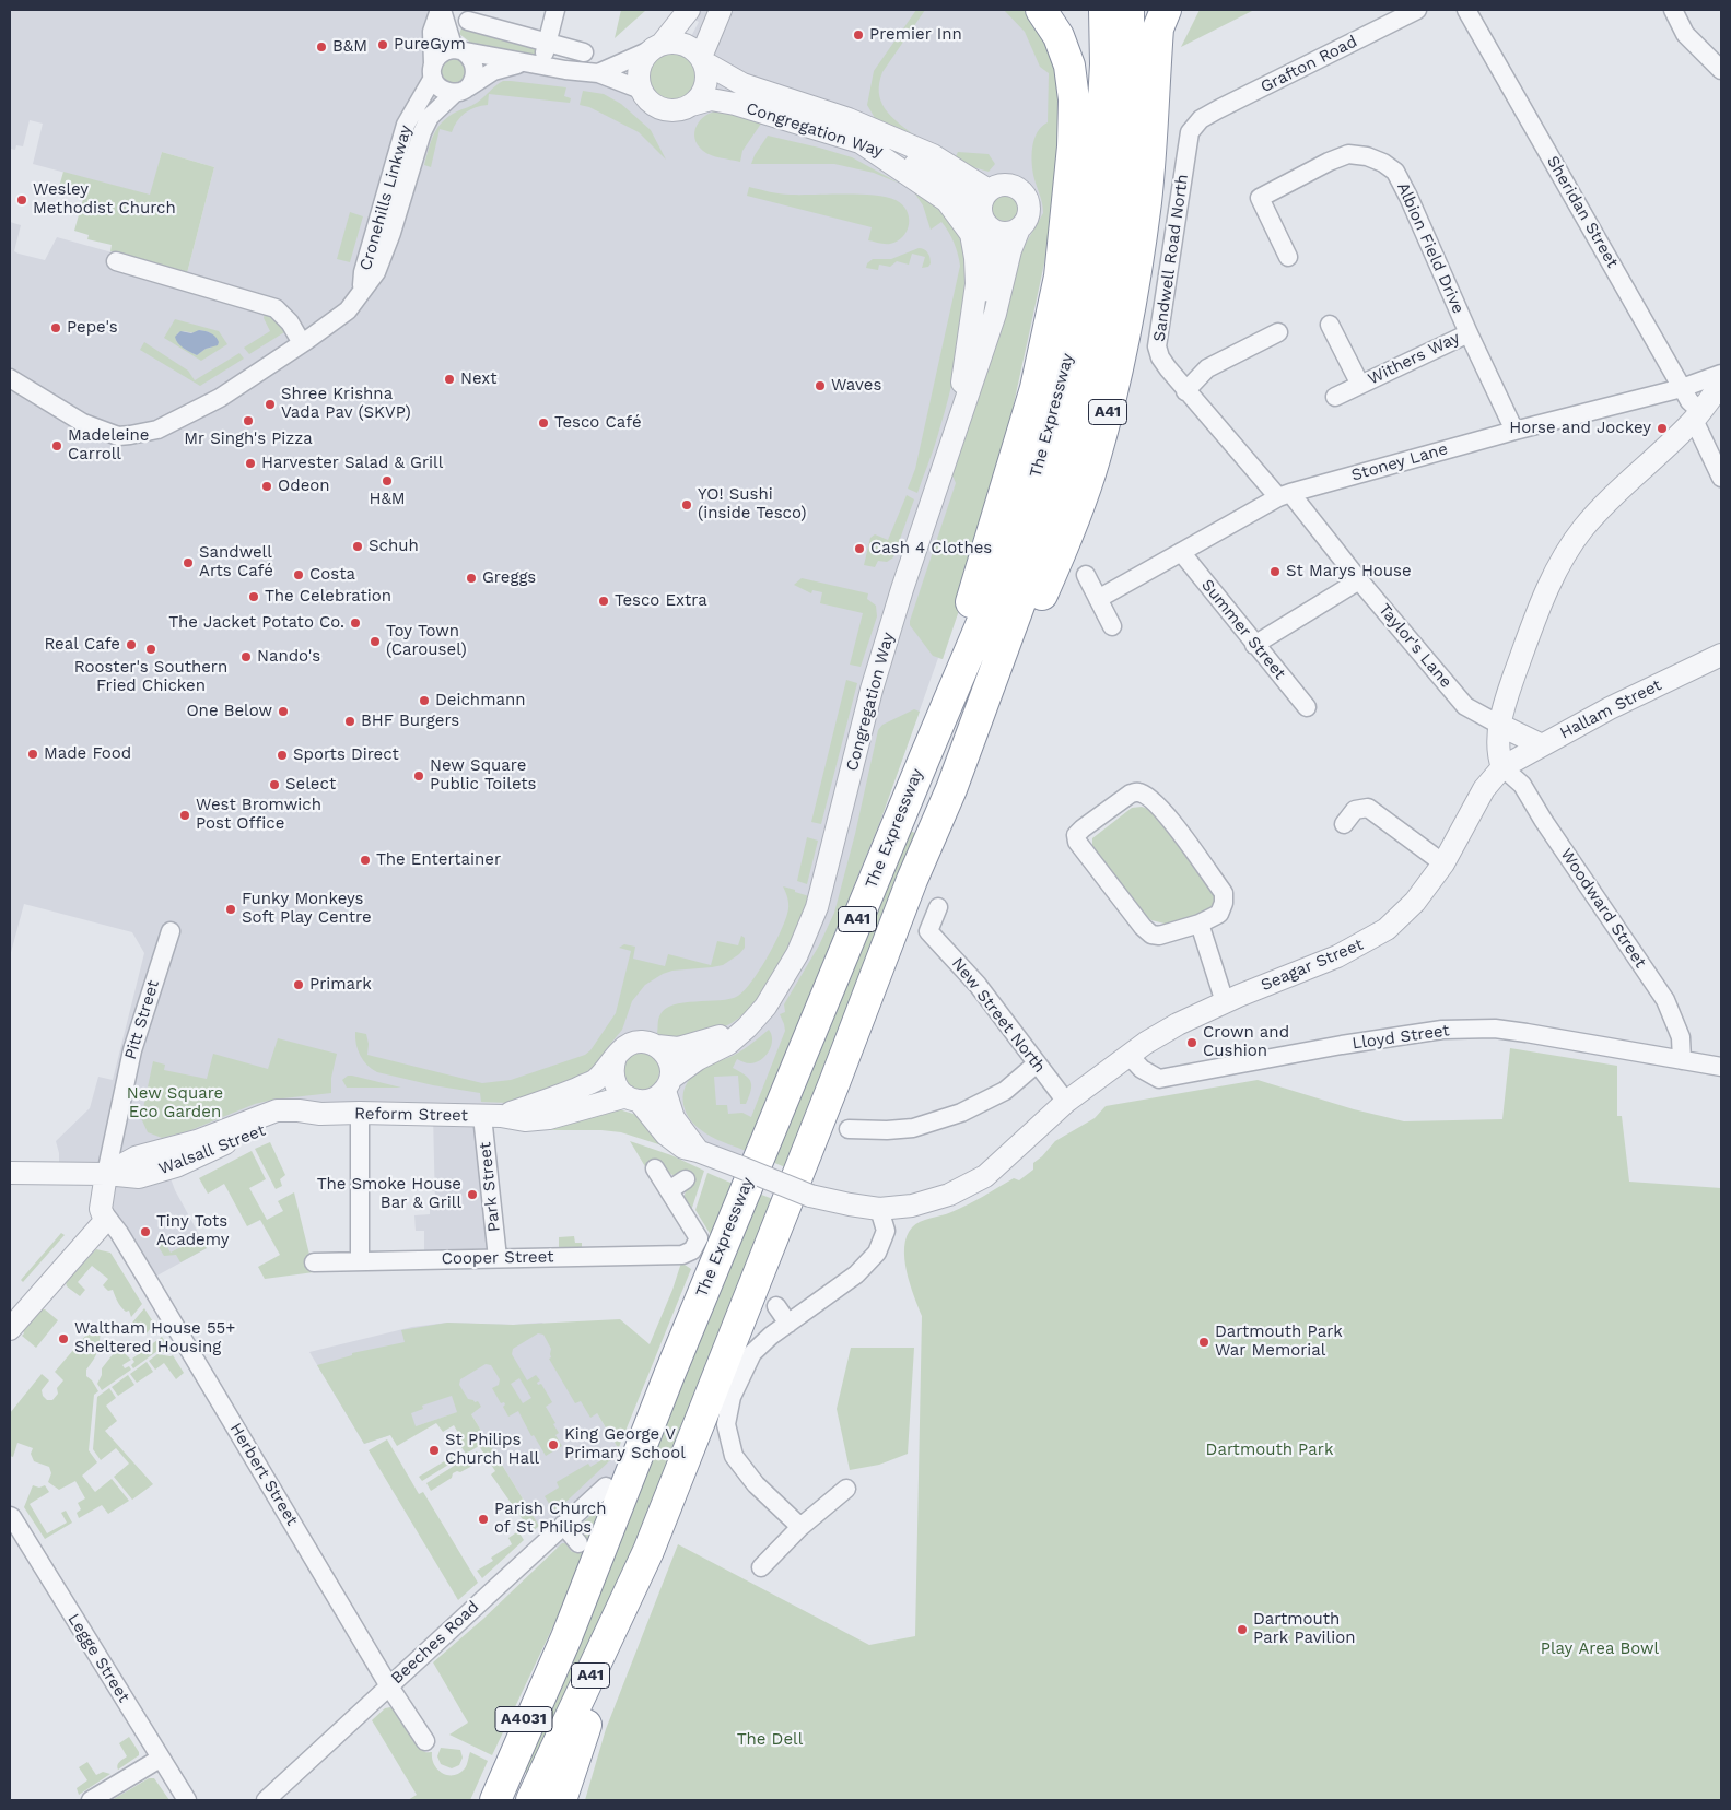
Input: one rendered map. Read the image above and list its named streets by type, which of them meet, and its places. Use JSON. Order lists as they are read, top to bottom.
{
  "streets": {
    "highway": ["A41", "The Expressway", "A4031"],
    "street": [
      "Grafton Road",
      "Congregation Way",
      "Cronehills Linkway",
      "Sheridan Street",
      "Albion Field Drive",
      "Sandwell Road North",
      "Withers Way",
      "Stoney Lane",
      "Summer Street",
      "Taylor's Lane",
      "Hallam Street",
      "Woodward Street",
      "Seagar Street",
      "New Street North",
      "Pitt Street",
      "Lloyd Street",
      "Reform Street",
      "Walsall Street",
      "Park Street",
      "Cooper Street",
      "Herbert Street",
      "Beeches Road",
      "Legge Street"
    ]
  },
  "crossings": [
    ["Grafton Road", "Sandwell Road North"],
    ["Congregation Way", "Cronehills Linkway"],
    ["Congregation Way", "Reform Street"],
    ["Sheridan Street", "Stoney Lane"],
    ["Albion Field Drive", "Withers Way"],
    ["Albion Field Drive", "Stoney Lane"],
    ["Sandwell Road North", "Stoney Lane"],
    ["Sandwell Road North", "Taylor's Lane"],
    ["A41", "The Expressway"],
    ["The Expressway", "A4031"],
    ["Stoney Lane", "Summer Street"],
    ["Stoney Lane", "Taylor's Lane"],
    ["Taylor's Lane", "Hallam Street"],
    ["Hallam Street", "Woodward Street"],
    ["Hallam Street", "Seagar Street"],
    ["Woodward Street", "Seagar Street"],
    ["Woodward Street", "Lloyd Street"],
    ["Seagar Street", "New Street North"],
    ["Seagar Street", "Lloyd Street"],
    ["Pitt Street", "Walsall Street"],
    ["Reform Street", "Walsall Street"],
    ["Reform Street", "Park Street"],
    ["Park Street", "Cooper Street"],
    ["Herbert Street", "Beeches Road"]
  ],
  "parks": [
    "New Square Eco Garden",
    "Dartmouth Park",
    "Play Area Bowl",
    "The Dell"
  ],
  "places": [
    "Premier Inn",
    "PureGym",
    "B&M",
    "Wesley Methodist Church",
    "Pepe's",
    "Next",
    "Waves",
    "Shree Krishna Vada Pav (SKVP)",
    "Mr Singh's Pizza",
    "Tesco Café",
    "Horse and Jockey",
    "Madeleine Carroll",
    "Harvester Salad & Grill",
    "H&M",
    "Odeon",
    "YO! Sushi (inside Tesco)",
    "Schuh",
    "Cash 4 Clothes",
    "Sandwell Arts Café",
    "St Marys House",
    "Costa",
    "Greggs",
    "The Celebration",
    "Tesco Extra",
    "The Jacket Potato Co.",
    "Toy Town (Carousel)",
    "Real Cafe",
    "Rooster's Southern Fried Chicken",
    "Nando's",
    "Deichmann",
    "One Below",
    "BHF Burgers",
    "Made Food",
    "Sports Direct",
    "New Square Public Toilets",
    "Select",
    "West Bromwich Post Office",
    "The Entertainer",
    "Funky Monkeys Soft Play Centre",
    "Primark",
    "Crown and Cushion",
    "The Smoke House Bar & Grill",
    "Tiny Tots Academy",
    "Waltham House 55+ Sheltered Housing",
    "Dartmouth Park War Memorial",
    "King George V Primary School",
    "St Philips Church Hall",
    "Parish Church of St Philips",
    "Dartmouth Park Pavilion"
  ]
}
